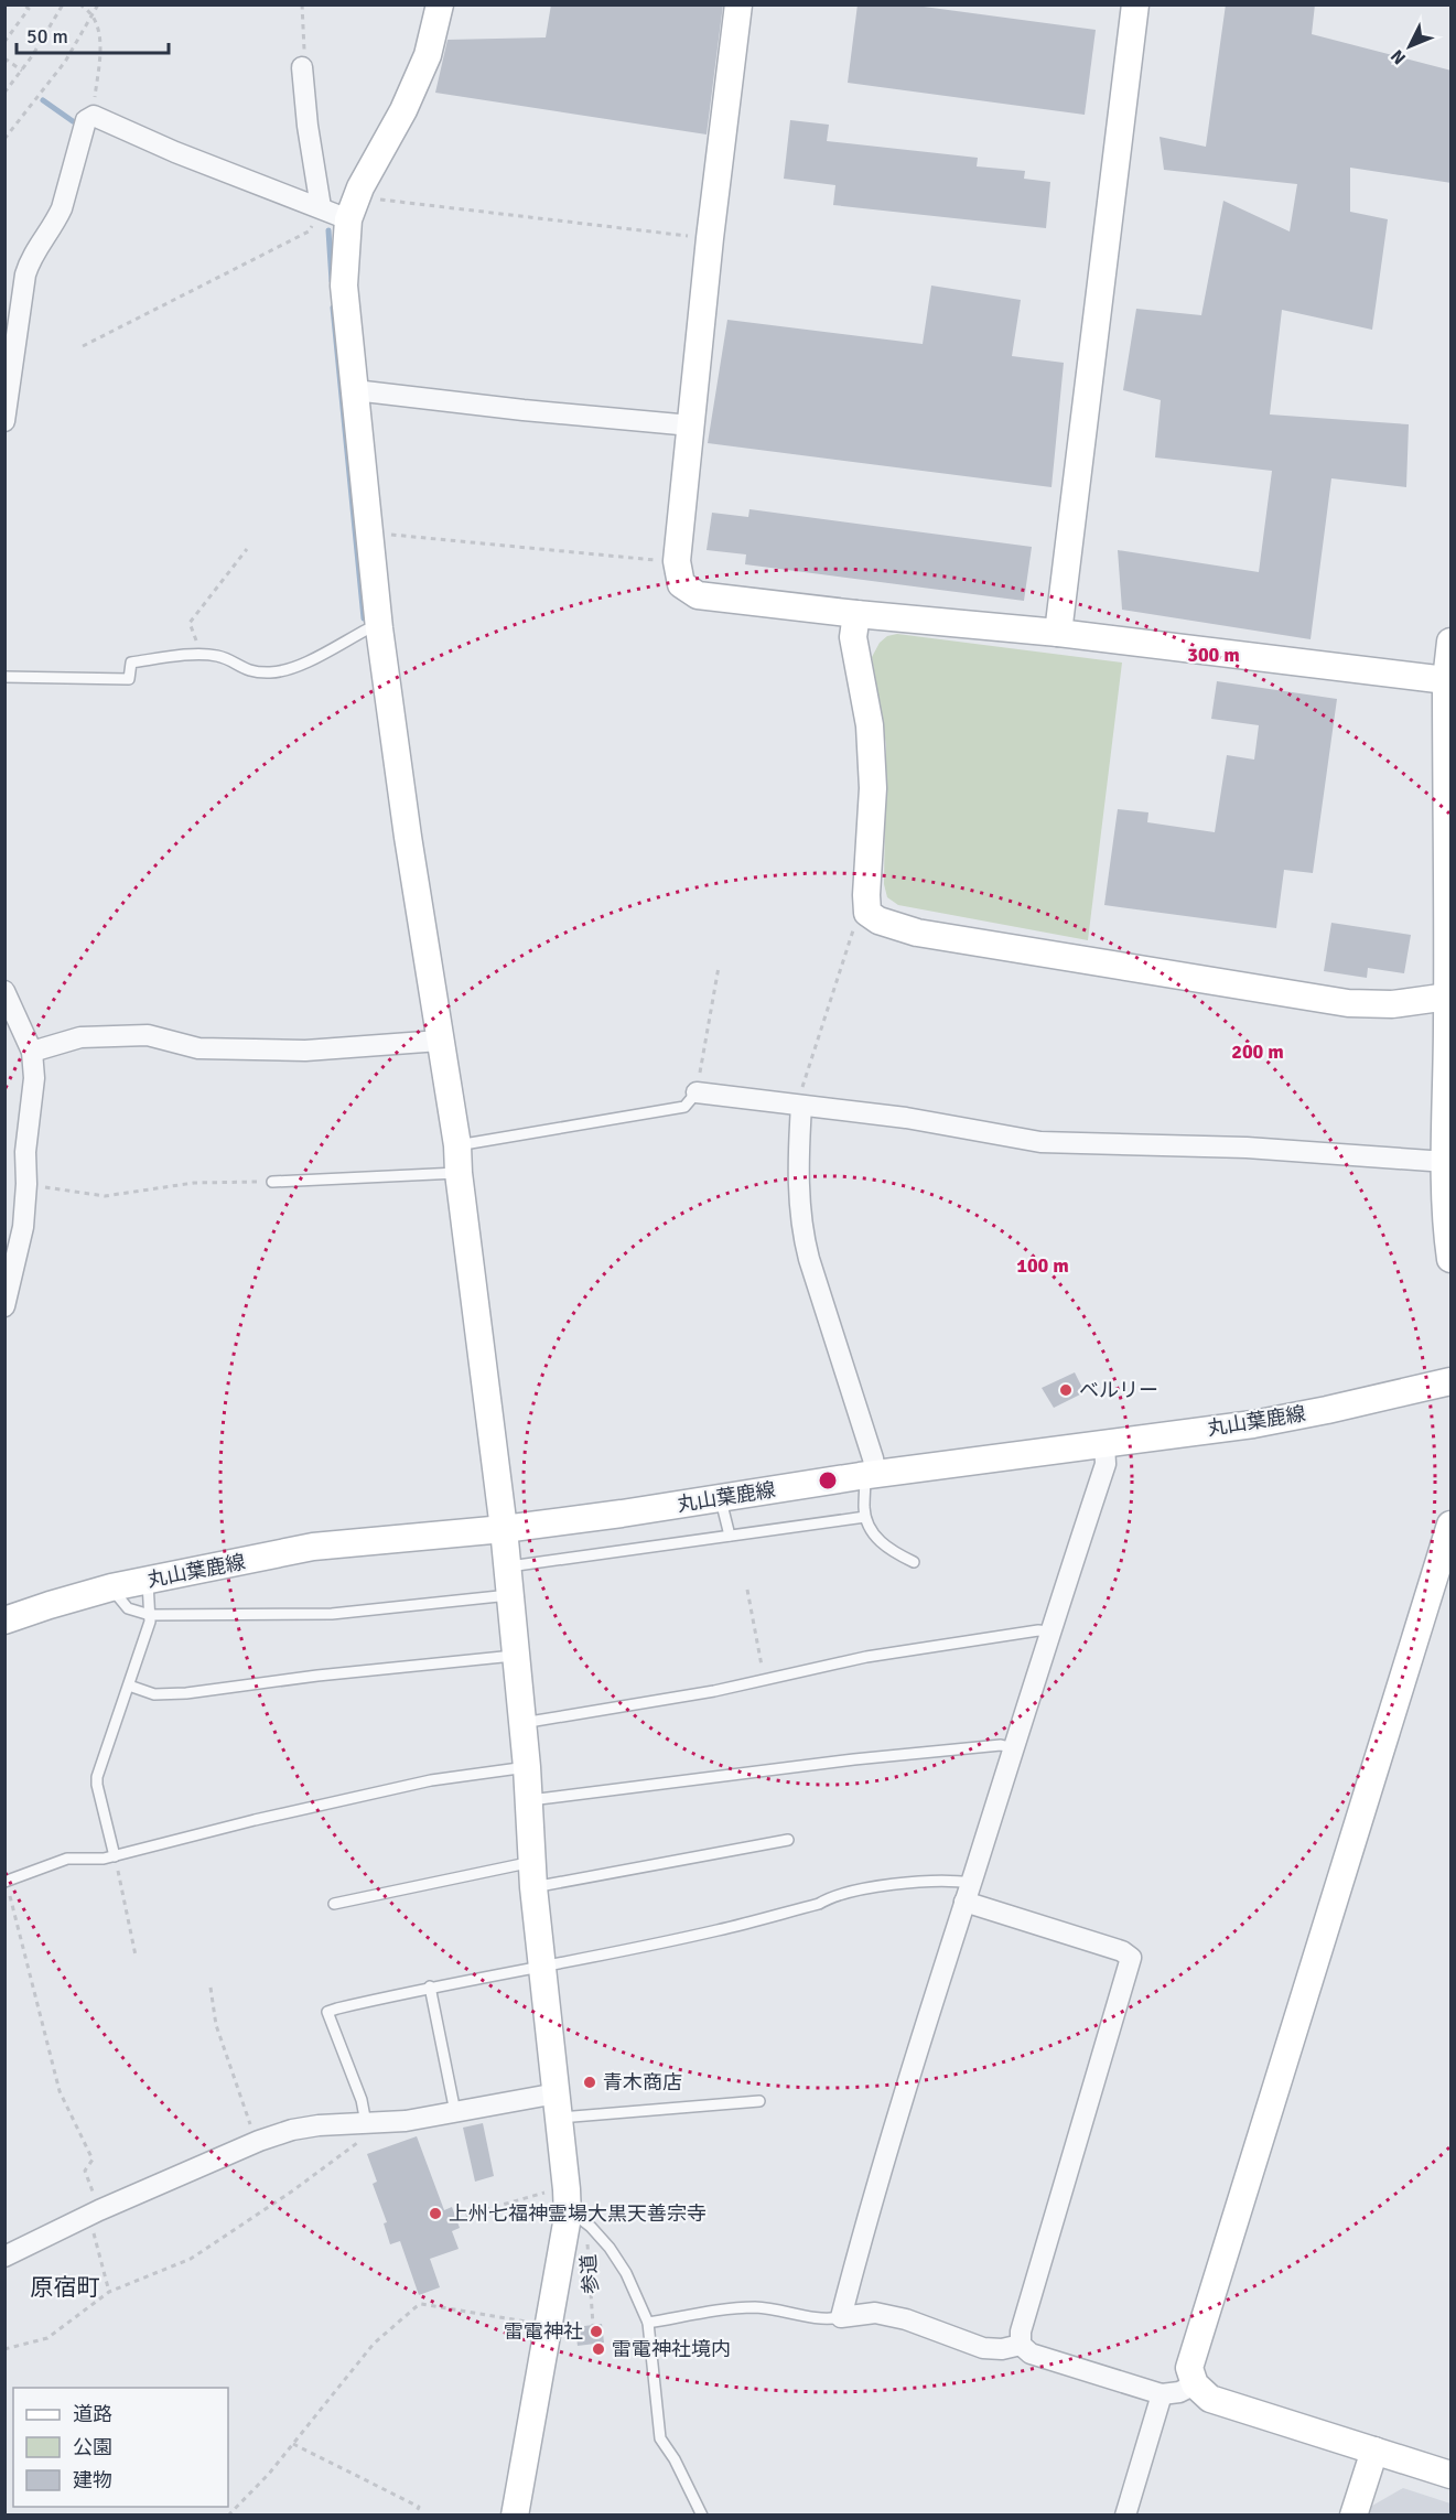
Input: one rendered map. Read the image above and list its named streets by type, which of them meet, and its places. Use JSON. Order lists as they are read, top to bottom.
{
  "streets": {
    "street": ["丸山葉鹿線"],
    "path": ["参道"]
  },
  "districts": ["原宿町"],
  "places": [
    "ベルリー",
    "青木商店",
    "上州七福神霊場大黒天善宗寺",
    "雷電神社",
    "雷電神社境内"
  ],
  "legend": ["道路", "公園", "建物"],
  "scale_bar": "50 m",
  "north": "bottom left",
  "rings": ["300 m", "200 m", "100 m"]
}
